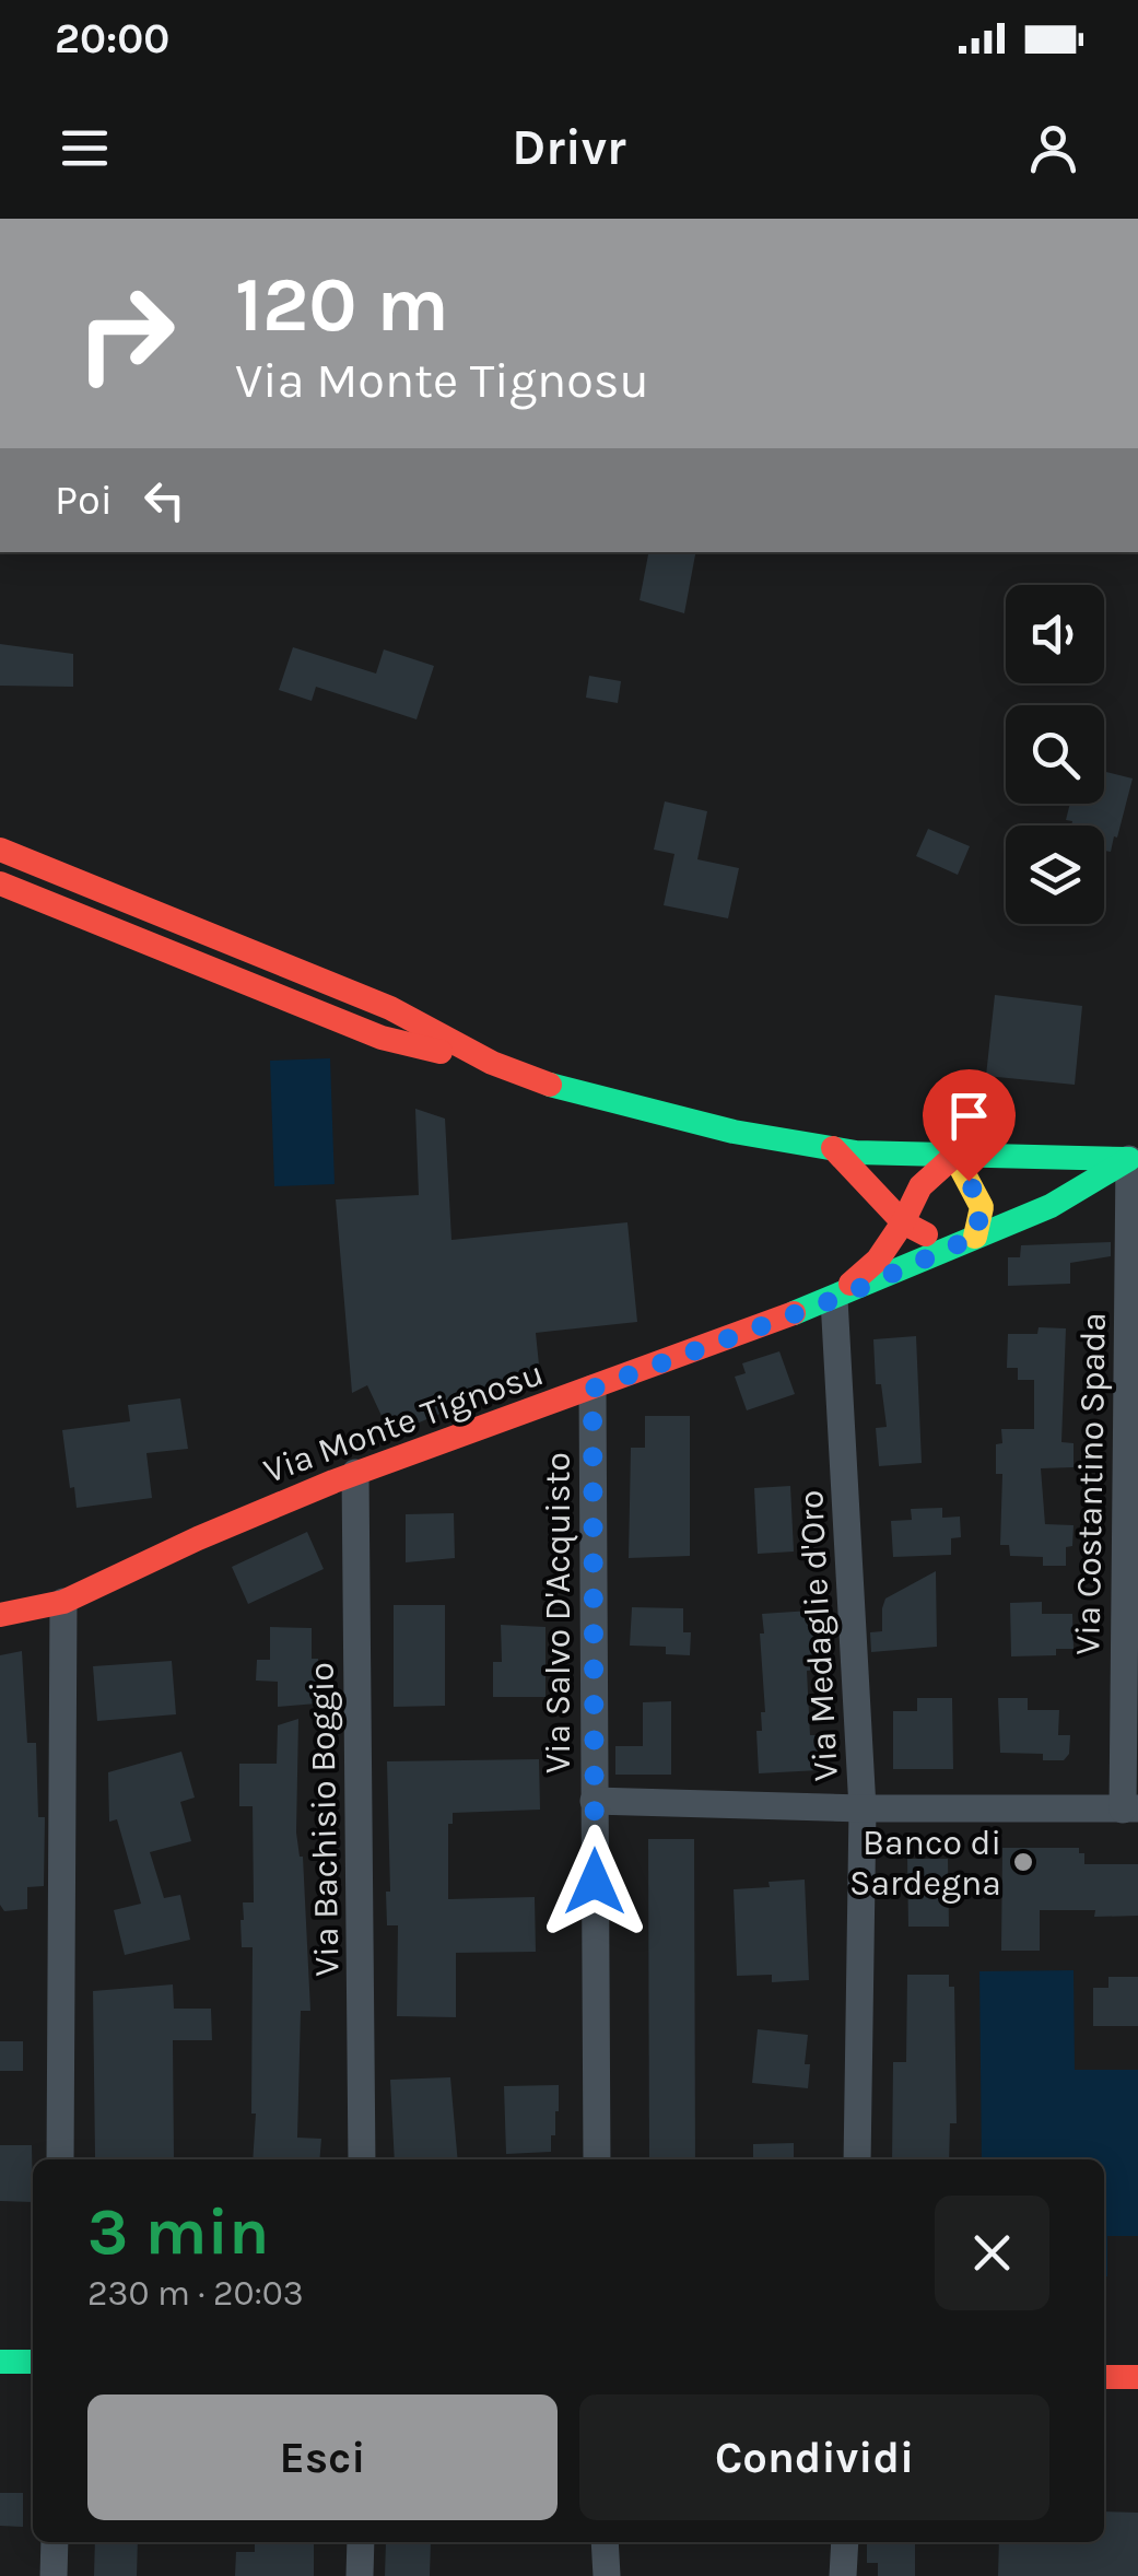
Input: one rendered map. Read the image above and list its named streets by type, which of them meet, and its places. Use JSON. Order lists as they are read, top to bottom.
{
  "streets": {
    "main road": ["Via Monte Tignosu"],
    "street": [
      "Via Costantino Spada",
      "Via Salvo D'Acquisto",
      "Via Medaglie d'Oro",
      "Via Bachisio Boggio"
    ]
  },
  "crossings": [
    ["Via Monte Tignosu", "Via Costantino Spada"],
    ["Via Monte Tignosu", "Via Salvo D'Acquisto"],
    ["Via Monte Tignosu", "Via Medaglie d'Oro"],
    ["Via Monte Tignosu", "Via Bachisio Boggio"]
  ],
  "places": ["Banco di Sardegna"],
  "page": {
    "status": "20:00",
    "header": "Drivr",
    "turn": ["120 m", "Via Monte Tignosu"],
    "then": "Poi",
    "heading": ["3 min", "230 m · 20:03"],
    "buttons": ["Esci", "Condividi"]
  }
}
